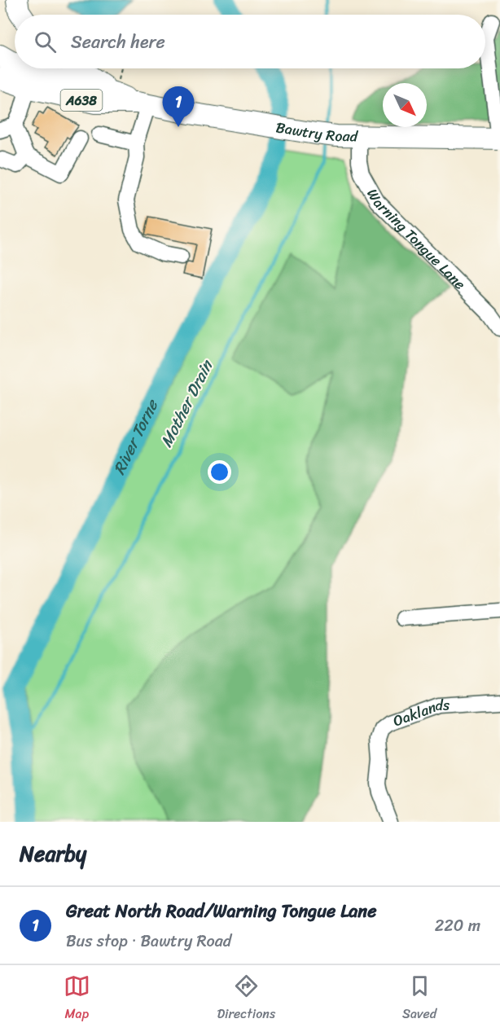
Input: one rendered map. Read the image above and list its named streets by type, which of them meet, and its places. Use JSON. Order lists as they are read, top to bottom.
{
  "streets": {
    "highway": ["A638", "Bawtry Road"],
    "street": ["Warning Tongue Lane", "Oaklands"]
  },
  "crossings": [
    ["Bawtry Road", "Warning Tongue Lane"]
  ],
  "water": ["Mother Drain", "River Torne"],
  "north": "bottom right",
  "page": {
    "search": "Search here",
    "pins": "1",
    "heading": "Nearby",
    "list": [
      {
        "mark": "1",
        "name": "Great North Road/Warning Tongue Lane",
        "note": "Bus stop · Bawtry Road",
        "value": "220 m"
      }
    ],
    "nav": ["Map", "Directions", "Saved"]
  }
}
